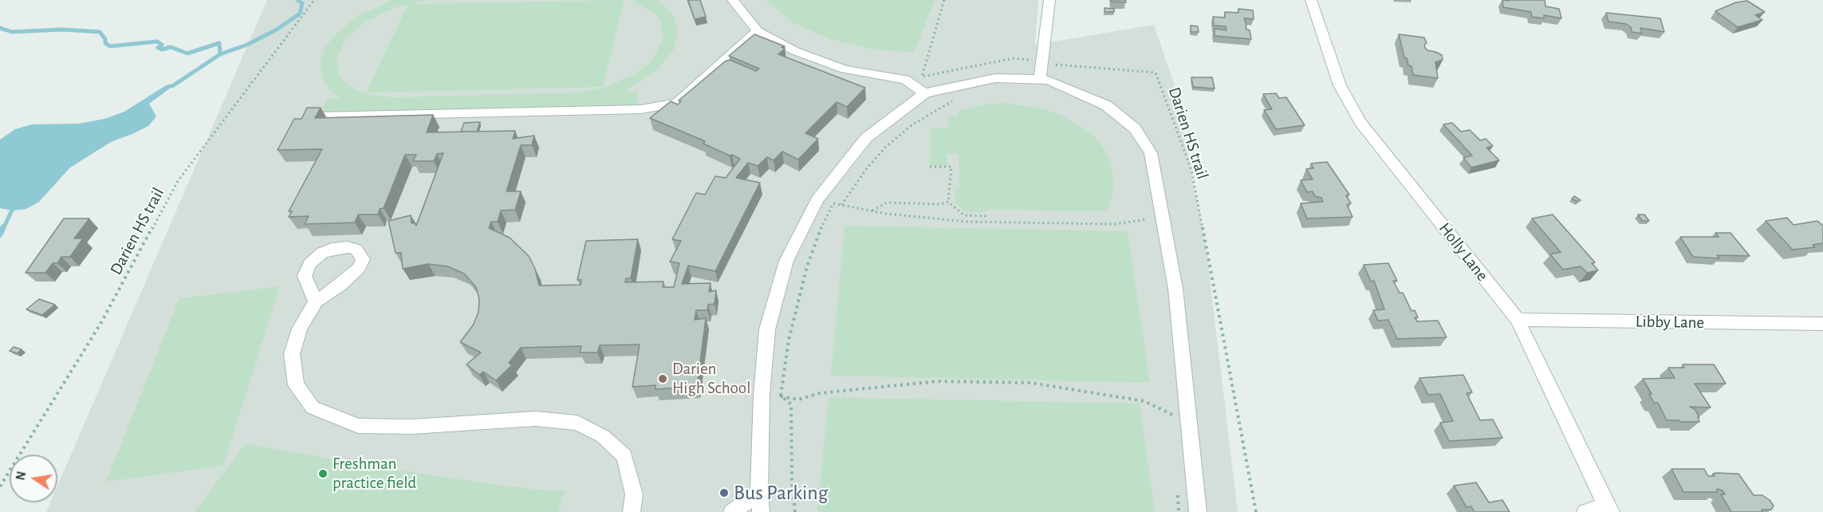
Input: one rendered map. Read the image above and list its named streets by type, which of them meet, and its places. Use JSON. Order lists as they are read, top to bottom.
{
  "streets": {
    "street": ["Holly Lane", "Libby Lane"],
    "path": ["Darien HS trail"]
  },
  "crossings": [
    ["Holly Lane", "Libby Lane"]
  ],
  "places": ["Darien High School", "Freshman practice field", "Bus Parking"],
  "north": "left"
}
